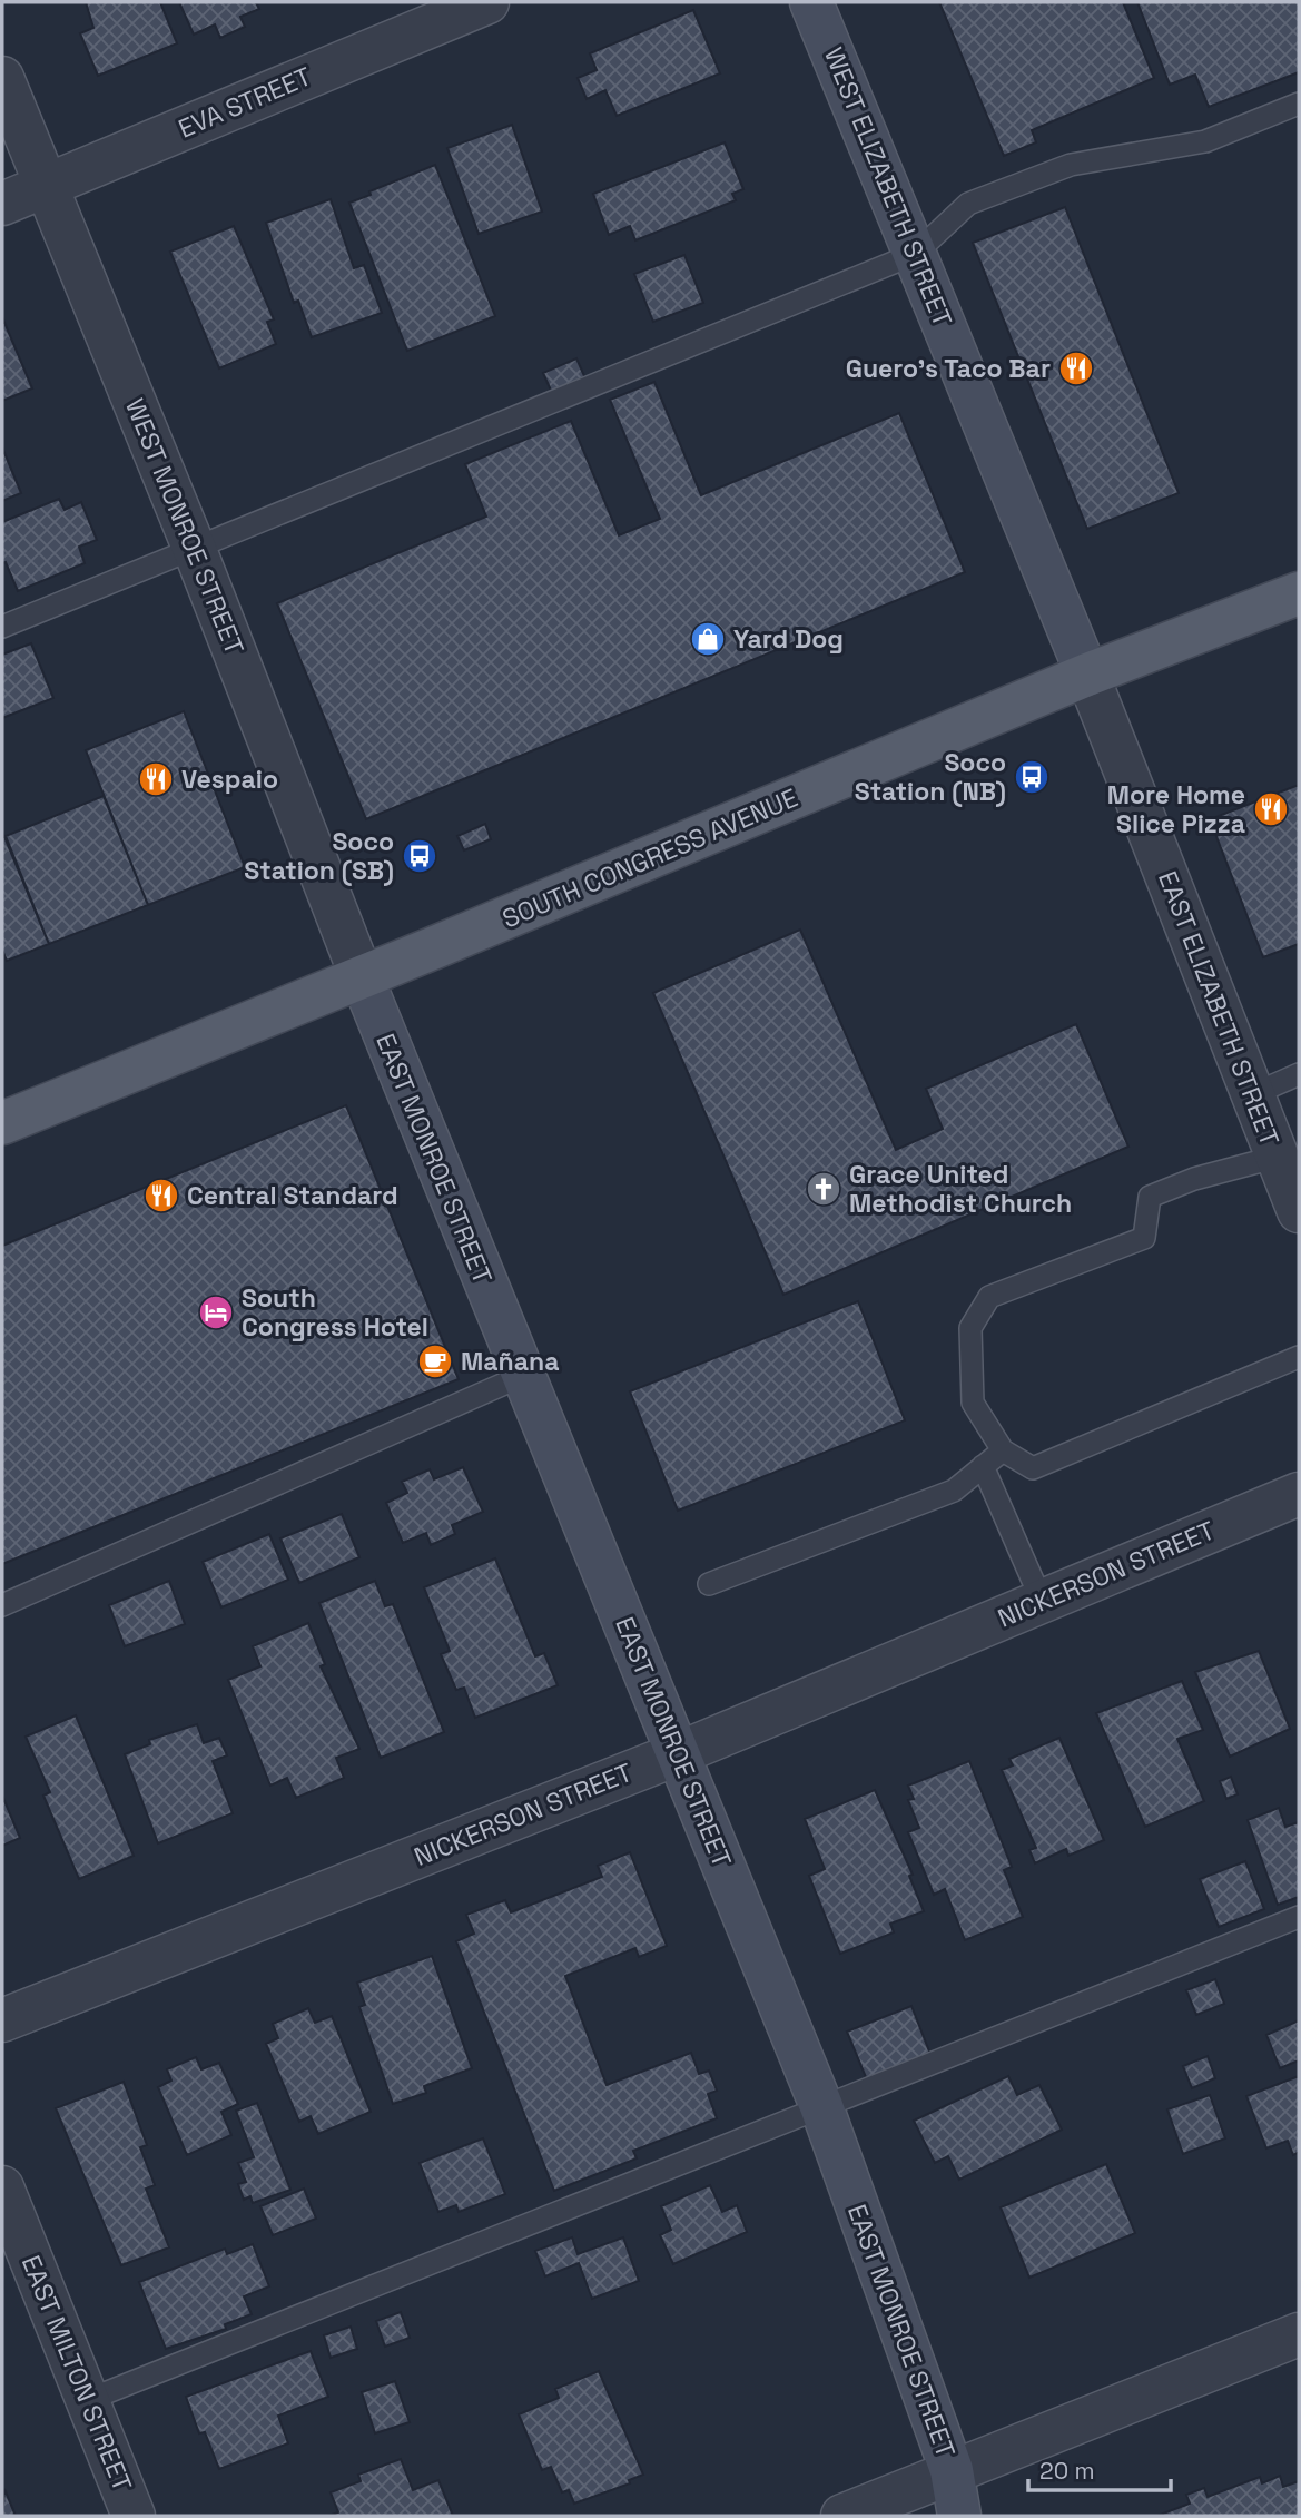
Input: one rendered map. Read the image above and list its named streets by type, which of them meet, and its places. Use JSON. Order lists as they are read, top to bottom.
{
  "streets": {
    "main road": ["SOUTH CONGRESS AVENUE"],
    "street": [
      "EVA STREET",
      "WEST ELIZABETH STREET",
      "WEST MONROE STREET",
      "EAST ELIZABETH STREET",
      "EAST MONROE STREET",
      "NICKERSON STREET",
      "EAST MILTON STREET"
    ]
  },
  "crossings": [
    ["EVA STREET", "WEST MONROE STREET"],
    ["WEST ELIZABETH STREET", "SOUTH CONGRESS AVENUE"],
    ["WEST ELIZABETH STREET", "EAST ELIZABETH STREET"],
    ["WEST MONROE STREET", "SOUTH CONGRESS AVENUE"],
    ["WEST MONROE STREET", "EAST MONROE STREET"],
    ["SOUTH CONGRESS AVENUE", "EAST ELIZABETH STREET"],
    ["SOUTH CONGRESS AVENUE", "EAST MONROE STREET"],
    ["EAST MONROE STREET", "NICKERSON STREET"]
  ],
  "places": {
    "restaurant": [
      "Guero's Taco Bar",
      "Vespaio",
      "More Home Slice Pizza",
      "Central Standard"
    ],
    "shop": ["Yard Dog"],
    "bus stop": ["Soco Station (NB)", "Soco Station (SB)"],
    "church": ["Grace United Methodist Church"],
    "hotel": ["South Congress Hotel"],
    "cafe": ["Mañana"]
  },
  "scale_bar": "20 m"
}
